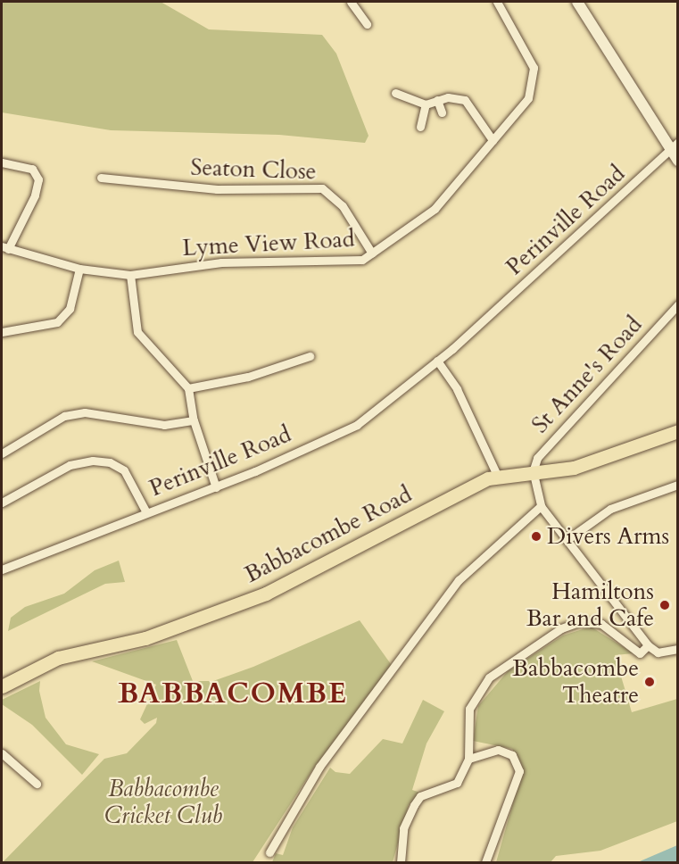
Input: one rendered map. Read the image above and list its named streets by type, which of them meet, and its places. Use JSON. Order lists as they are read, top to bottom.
{
  "streets": {
    "main road": ["Babbacombe Road"],
    "street": [
      "Seaton Close",
      "Perinville Road",
      "Lyme View Road",
      "St Anne's Road"
    ]
  },
  "crossings": [
    ["Seaton Close", "Lyme View Road"],
    ["St Anne's Road", "Babbacombe Road"]
  ],
  "districts": ["BABBACOMBE"],
  "parks": ["Babbacombe Cricket Club"],
  "places": ["Divers Arms", "Hamiltons Bar and Cafe", "Babbacombe Theatre"]
}
